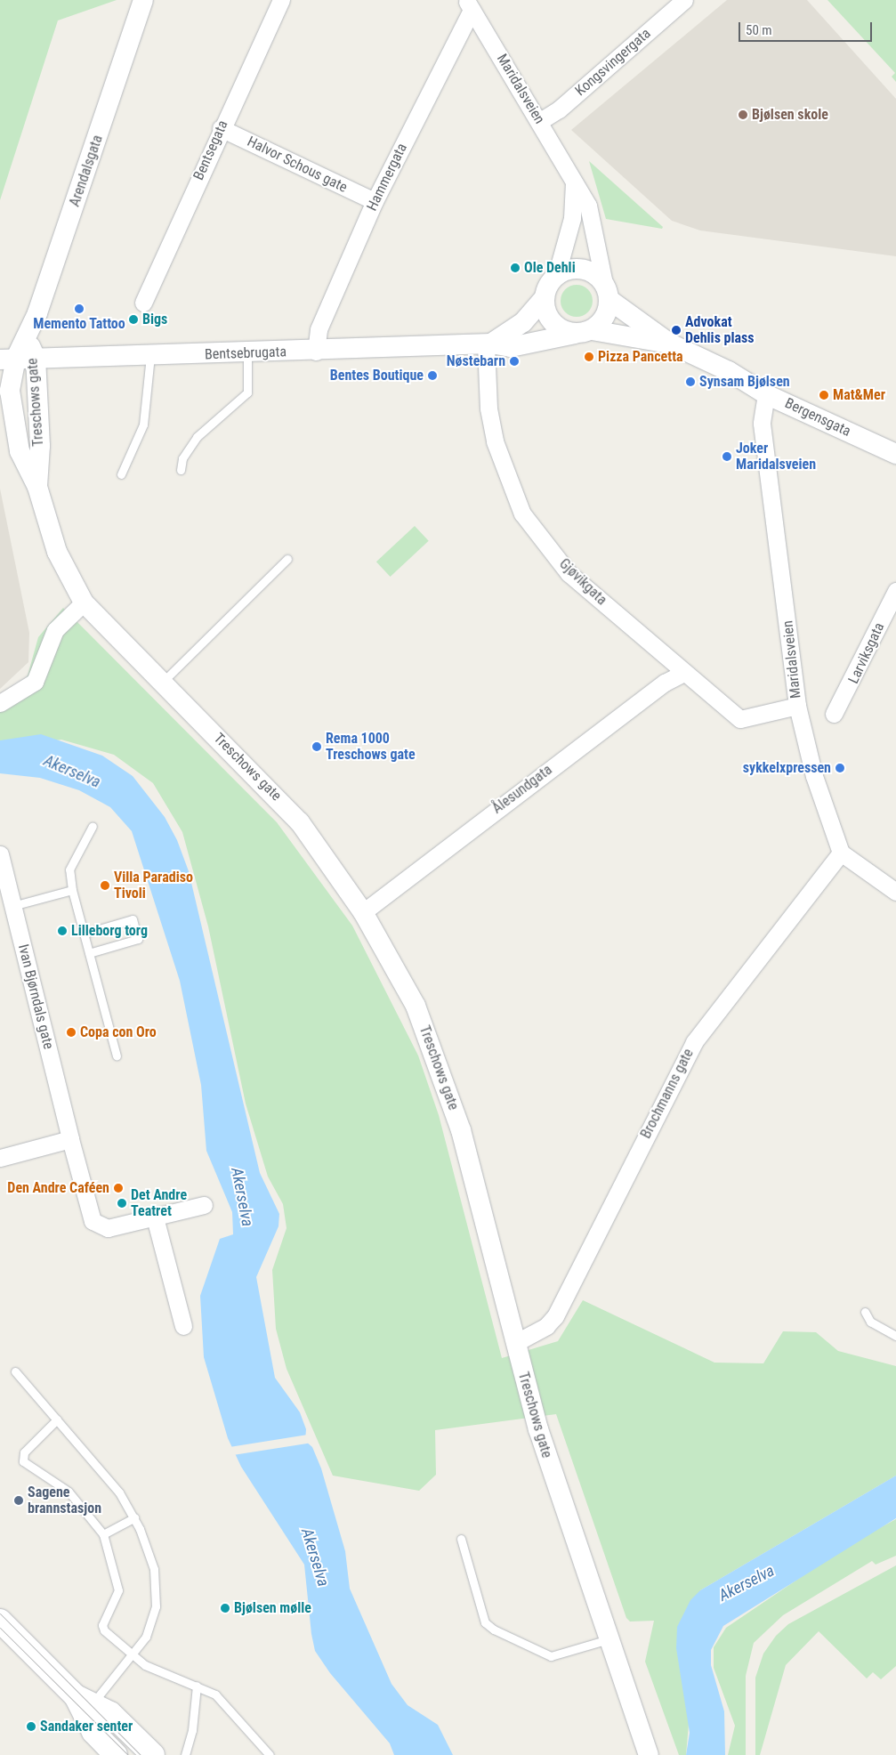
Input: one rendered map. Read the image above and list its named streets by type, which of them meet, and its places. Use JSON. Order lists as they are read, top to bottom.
{
  "streets": {
    "street": [
      "Kongsvingergata",
      "Maridalsveien",
      "Bentsegata",
      "Halvor Schous gate",
      "Arendalsgata",
      "Hammergata",
      "Bentsebrugata",
      "Treschows gate",
      "Bergensgata",
      "Gjøvikgata",
      "Larviksgata",
      "Ålesundgata",
      "Ivan Bjørndals gate",
      "Brochmanns gate"
    ]
  },
  "crossings": [
    ["Kongsvingergata", "Maridalsveien"],
    ["Maridalsveien", "Hammergata"],
    ["Maridalsveien", "Bentsebrugata"],
    ["Maridalsveien", "Bergensgata"],
    ["Maridalsveien", "Gjøvikgata"],
    ["Maridalsveien", "Brochmanns gate"],
    ["Bentsegata", "Halvor Schous gate"],
    ["Halvor Schous gate", "Hammergata"],
    ["Arendalsgata", "Bentsebrugata"],
    ["Arendalsgata", "Treschows gate"],
    ["Hammergata", "Bentsebrugata"],
    ["Bentsebrugata", "Treschows gate"],
    ["Bentsebrugata", "Bergensgata"],
    ["Bentsebrugata", "Gjøvikgata"],
    ["Treschows gate", "Ålesundgata"],
    ["Treschows gate", "Brochmanns gate"],
    ["Gjøvikgata", "Ålesundgata"]
  ],
  "water": ["Akerselva"],
  "places": [
    "Bjølsen skole",
    "Ole Dehli",
    "Memento Tattoo",
    "Bigs",
    "Advokat Dehlis plass",
    "Pizza Pancetta",
    "Nøstebarn",
    "Bentes Boutique",
    "Synsam Bjølsen",
    "Mat&Mer",
    "Joker Maridalsveien",
    "Rema 1000 Treschows gate",
    "sykkelxpressen",
    "Villa Paradiso Tivoli",
    "Lilleborg torg",
    "Copa con Oro",
    "Den Andre Caféen",
    "Det Andre Teatret",
    "Sagene brannstasjon",
    "Bjølsen mølle",
    "Sandaker senter"
  ],
  "scale_bar": "50 m"
}
